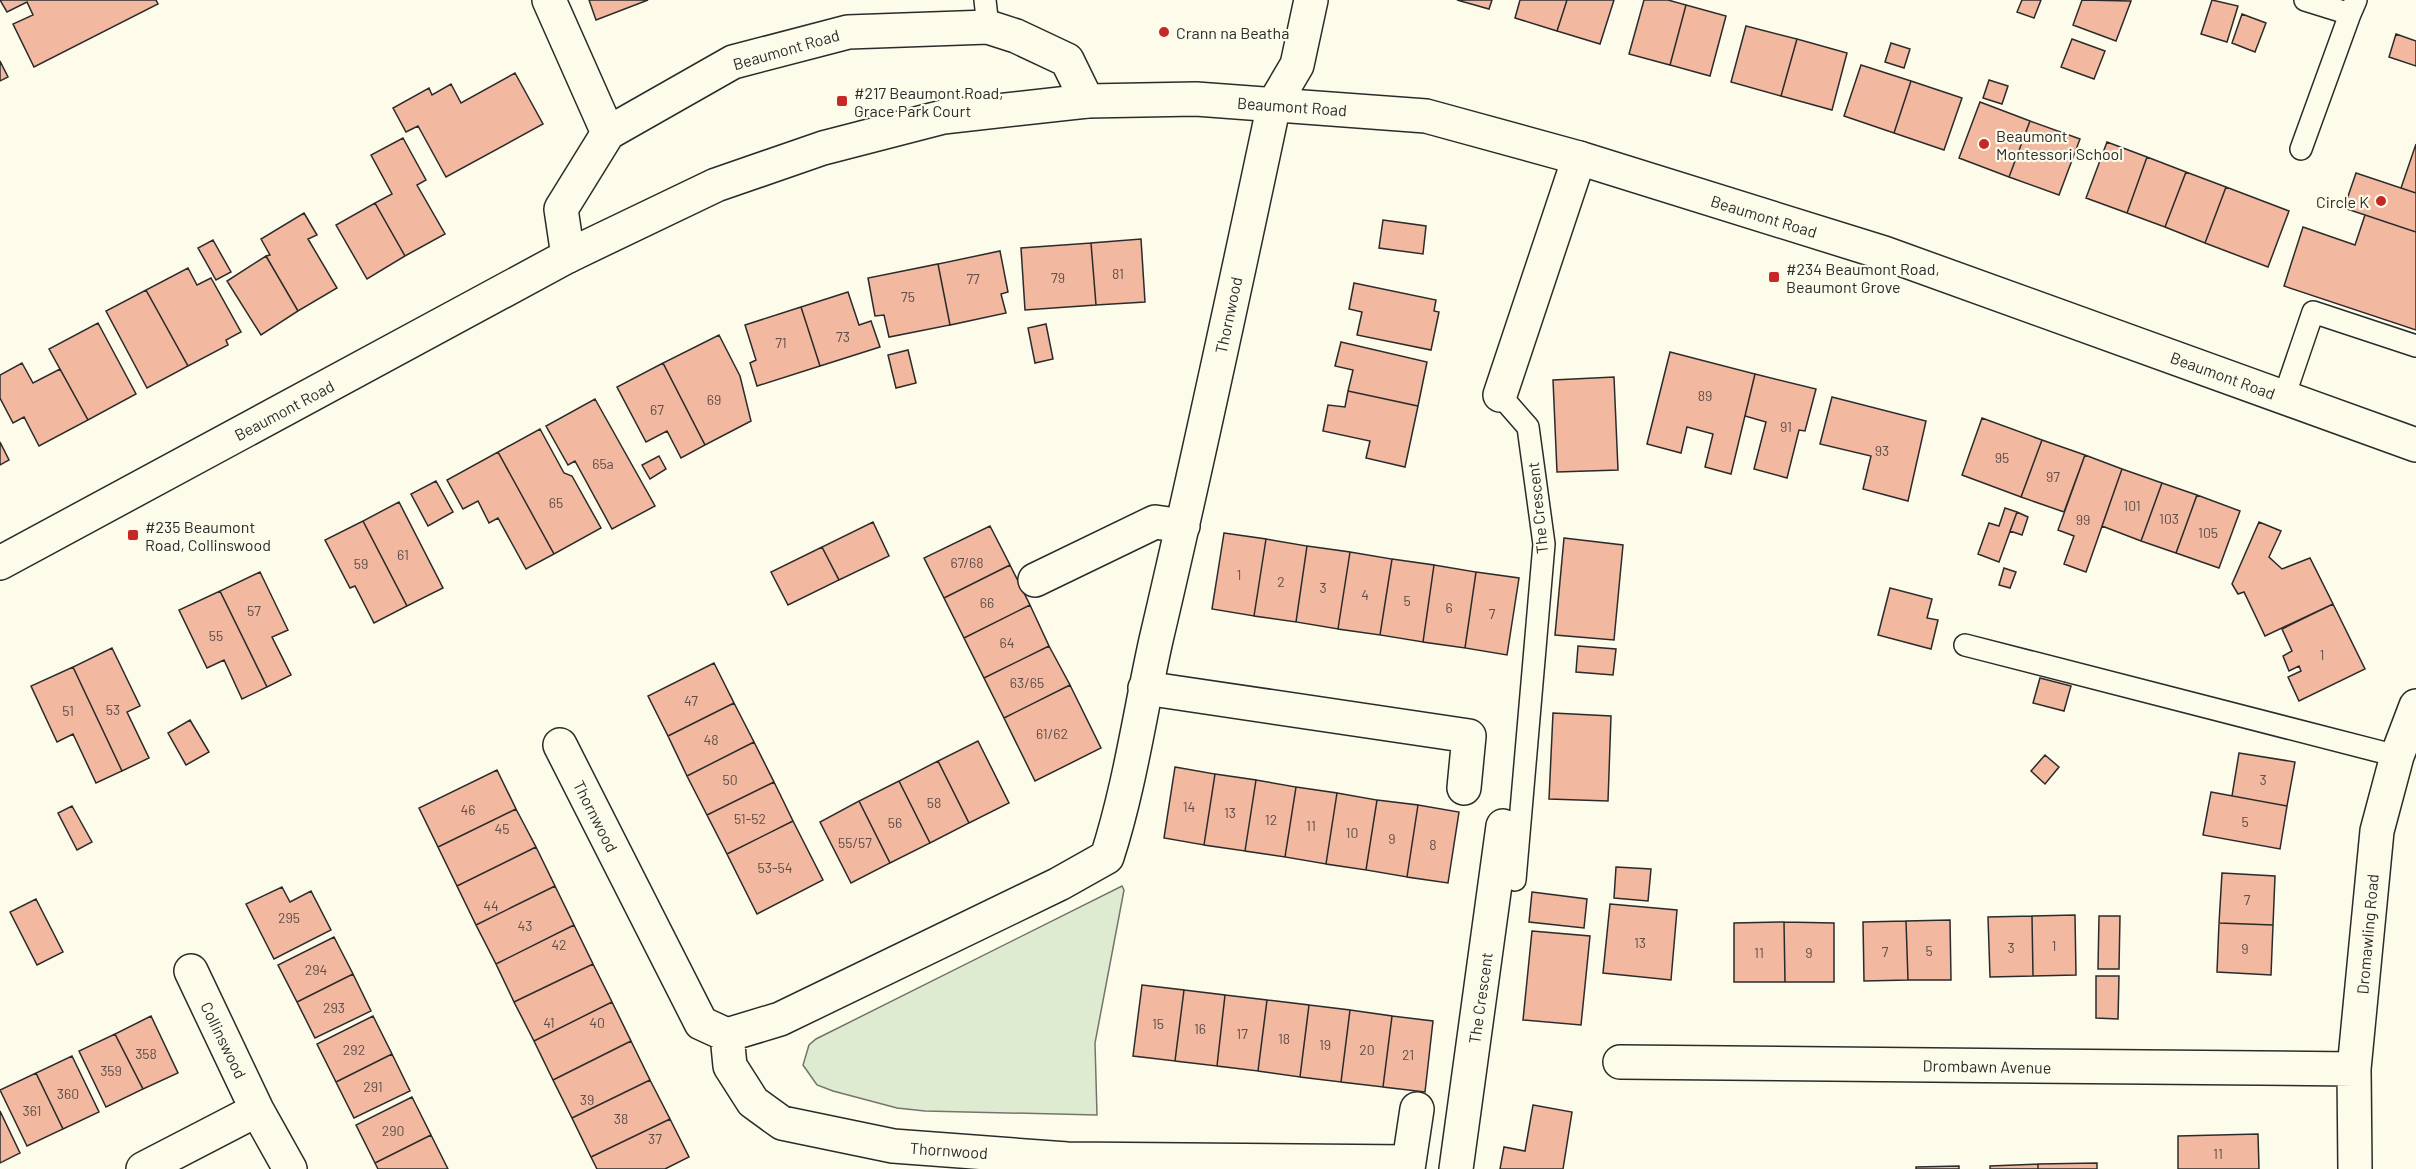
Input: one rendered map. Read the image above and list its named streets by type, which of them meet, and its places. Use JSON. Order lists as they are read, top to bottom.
{
  "streets": {
    "street": [
      "Beaumont Road",
      "Thornwood",
      "The Crescent",
      "Dromawling Road",
      "Collinswood",
      "Drombawn Avenue"
    ]
  },
  "crossings": [
    ["Beaumont Road", "Thornwood"],
    ["Beaumont Road", "The Crescent"],
    ["Dromawling Road", "Drombawn Avenue"]
  ],
  "places": {
    "other": ["Crann na Beatha", "Beaumont Montessori School", "Circle K"],
    "transit": ["#217 Beaumont Road, Grace Park Court", "#234 Beaumont Road, Beaumont Grove", "#235 Beaumont Road, Collinswood"]
  },
  "house_numbers": [
    "81",
    "79",
    "77",
    "75",
    "73",
    "71",
    "89",
    "69",
    "67",
    "91",
    "93",
    "95",
    "65a",
    "97",
    "65",
    "101",
    "103",
    "99",
    "105",
    "61",
    "67/68",
    "59",
    "1",
    "2",
    "3",
    "4",
    "5",
    "66",
    "6",
    "57",
    "7",
    "55",
    "64",
    "1",
    "63/65",
    "47",
    "53",
    "51",
    "61/62",
    "48",
    "50",
    "3",
    "58",
    "14",
    "46",
    "13",
    "51-52",
    "12",
    "5",
    "56",
    "11",
    "45",
    "10",
    "9",
    "55/57",
    "8",
    "53-54",
    "7",
    "44",
    "295",
    "43",
    "13",
    "42",
    "1",
    "3",
    "9",
    "5",
    "7",
    "11",
    "9",
    "294",
    "293",
    "41",
    "40",
    "15",
    "16",
    "17",
    "18",
    "19",
    "292",
    "20",
    "358",
    "21",
    "359",
    "291",
    "360",
    "39",
    "361",
    "38",
    "290",
    "37",
    "11"
  ]
}
